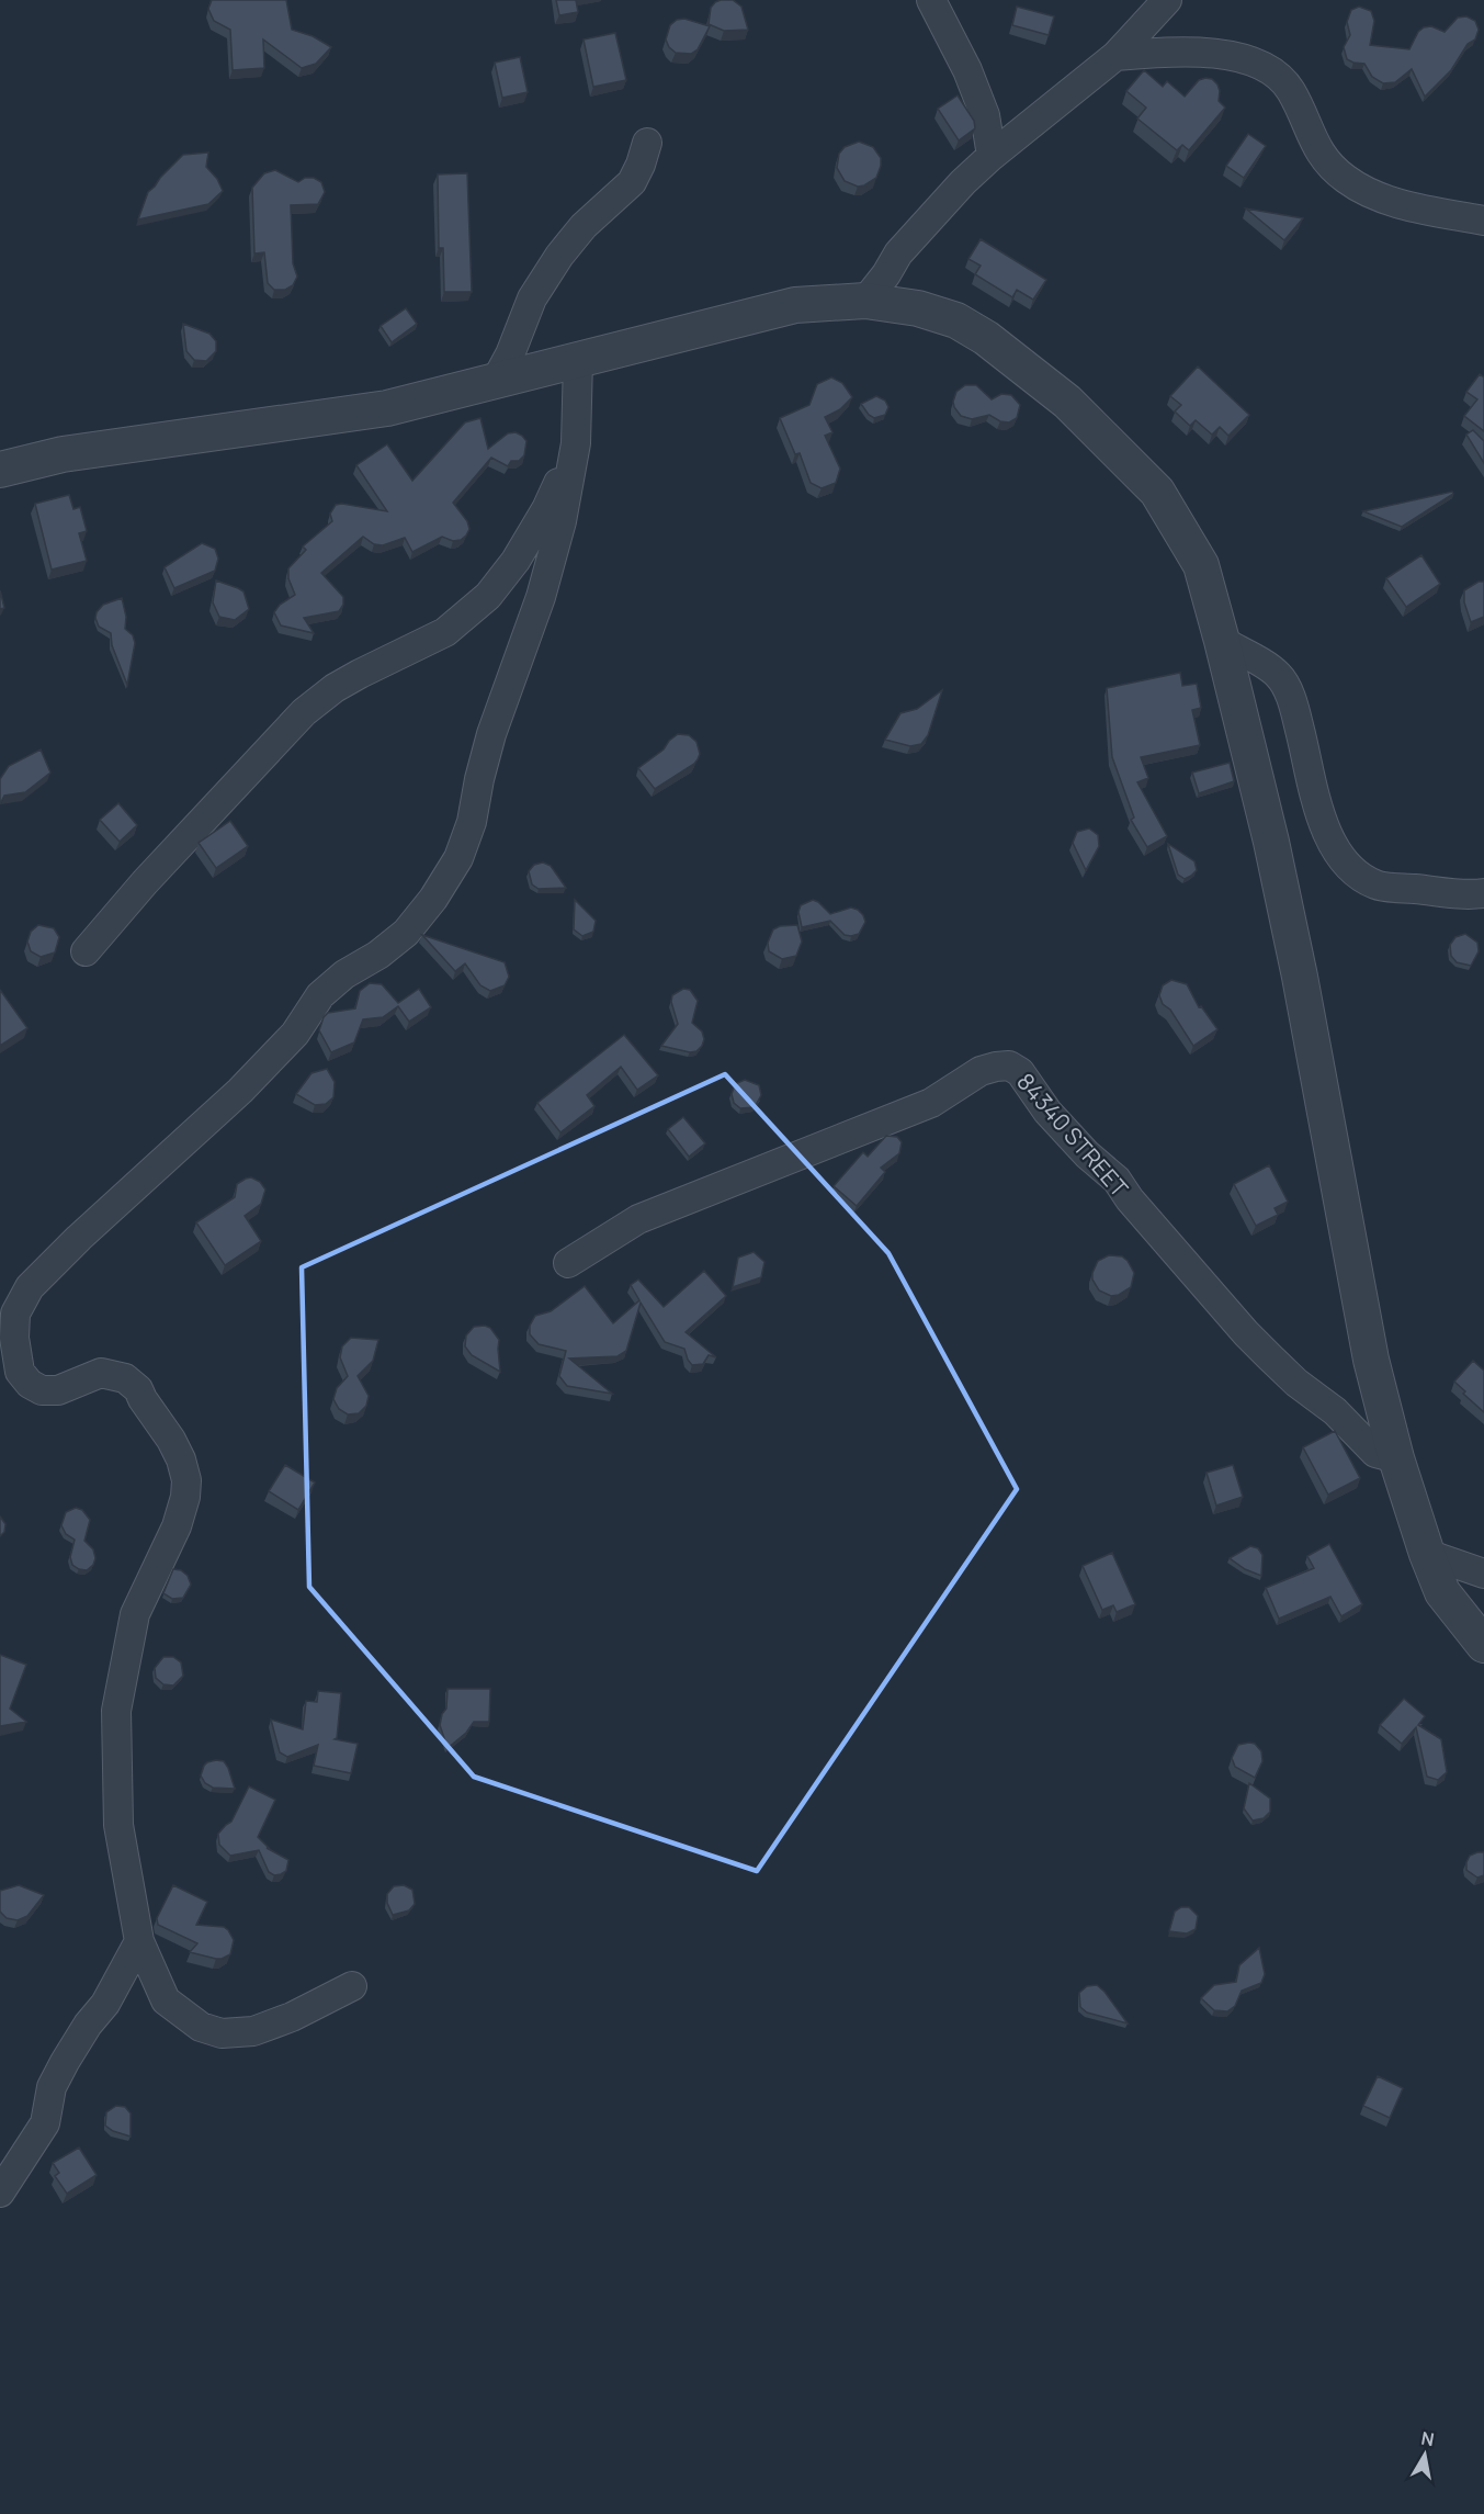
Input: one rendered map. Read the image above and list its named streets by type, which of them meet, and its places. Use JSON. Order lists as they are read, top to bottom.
{
  "streets": {
    "street": ["84340 STREET"]
  },
  "north": "top"
}
